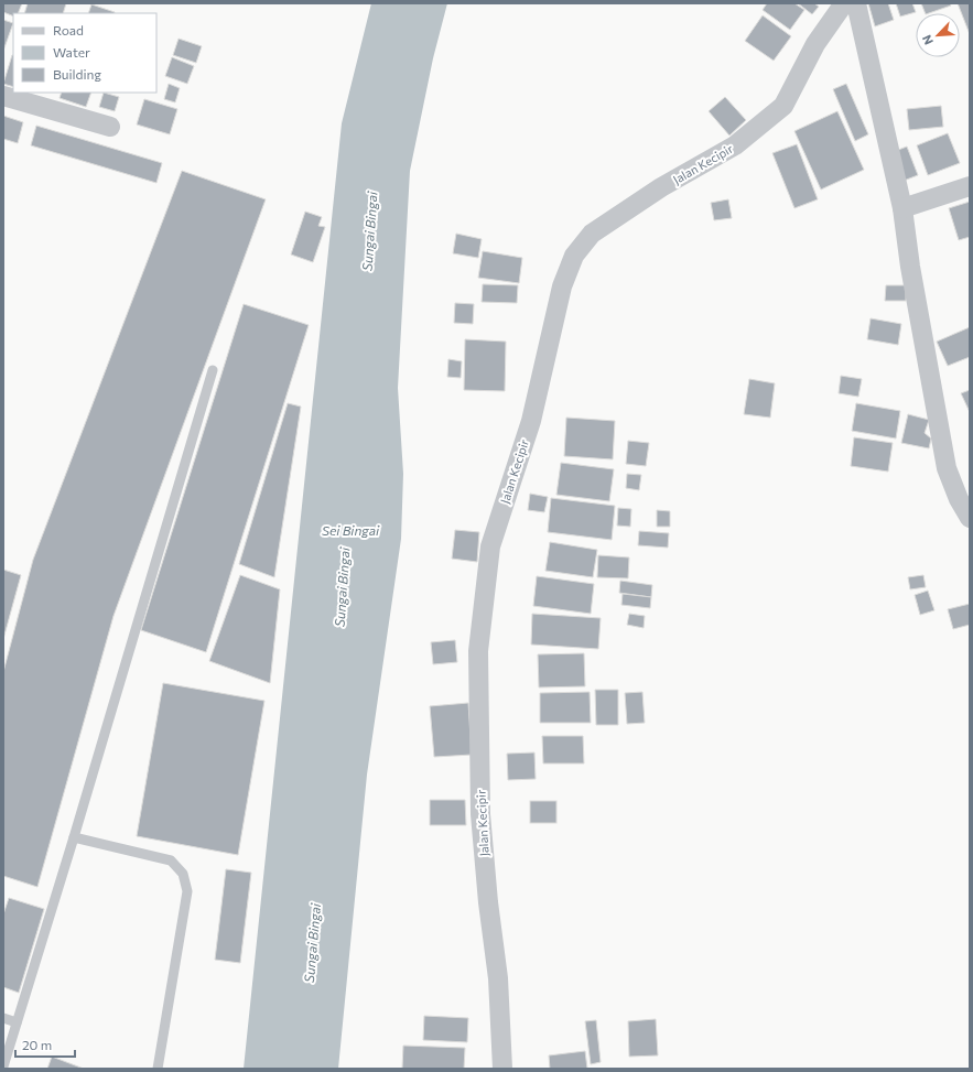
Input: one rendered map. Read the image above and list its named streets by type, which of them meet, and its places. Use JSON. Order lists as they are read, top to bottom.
{
  "streets": {
    "street": ["Jalan Kecipir"]
  },
  "water": ["Sungai Bingai", "Sei Bingai"],
  "legend": ["Road", "Water", "Building"],
  "scale_bar": "20 m",
  "north": "bottom left"
}
